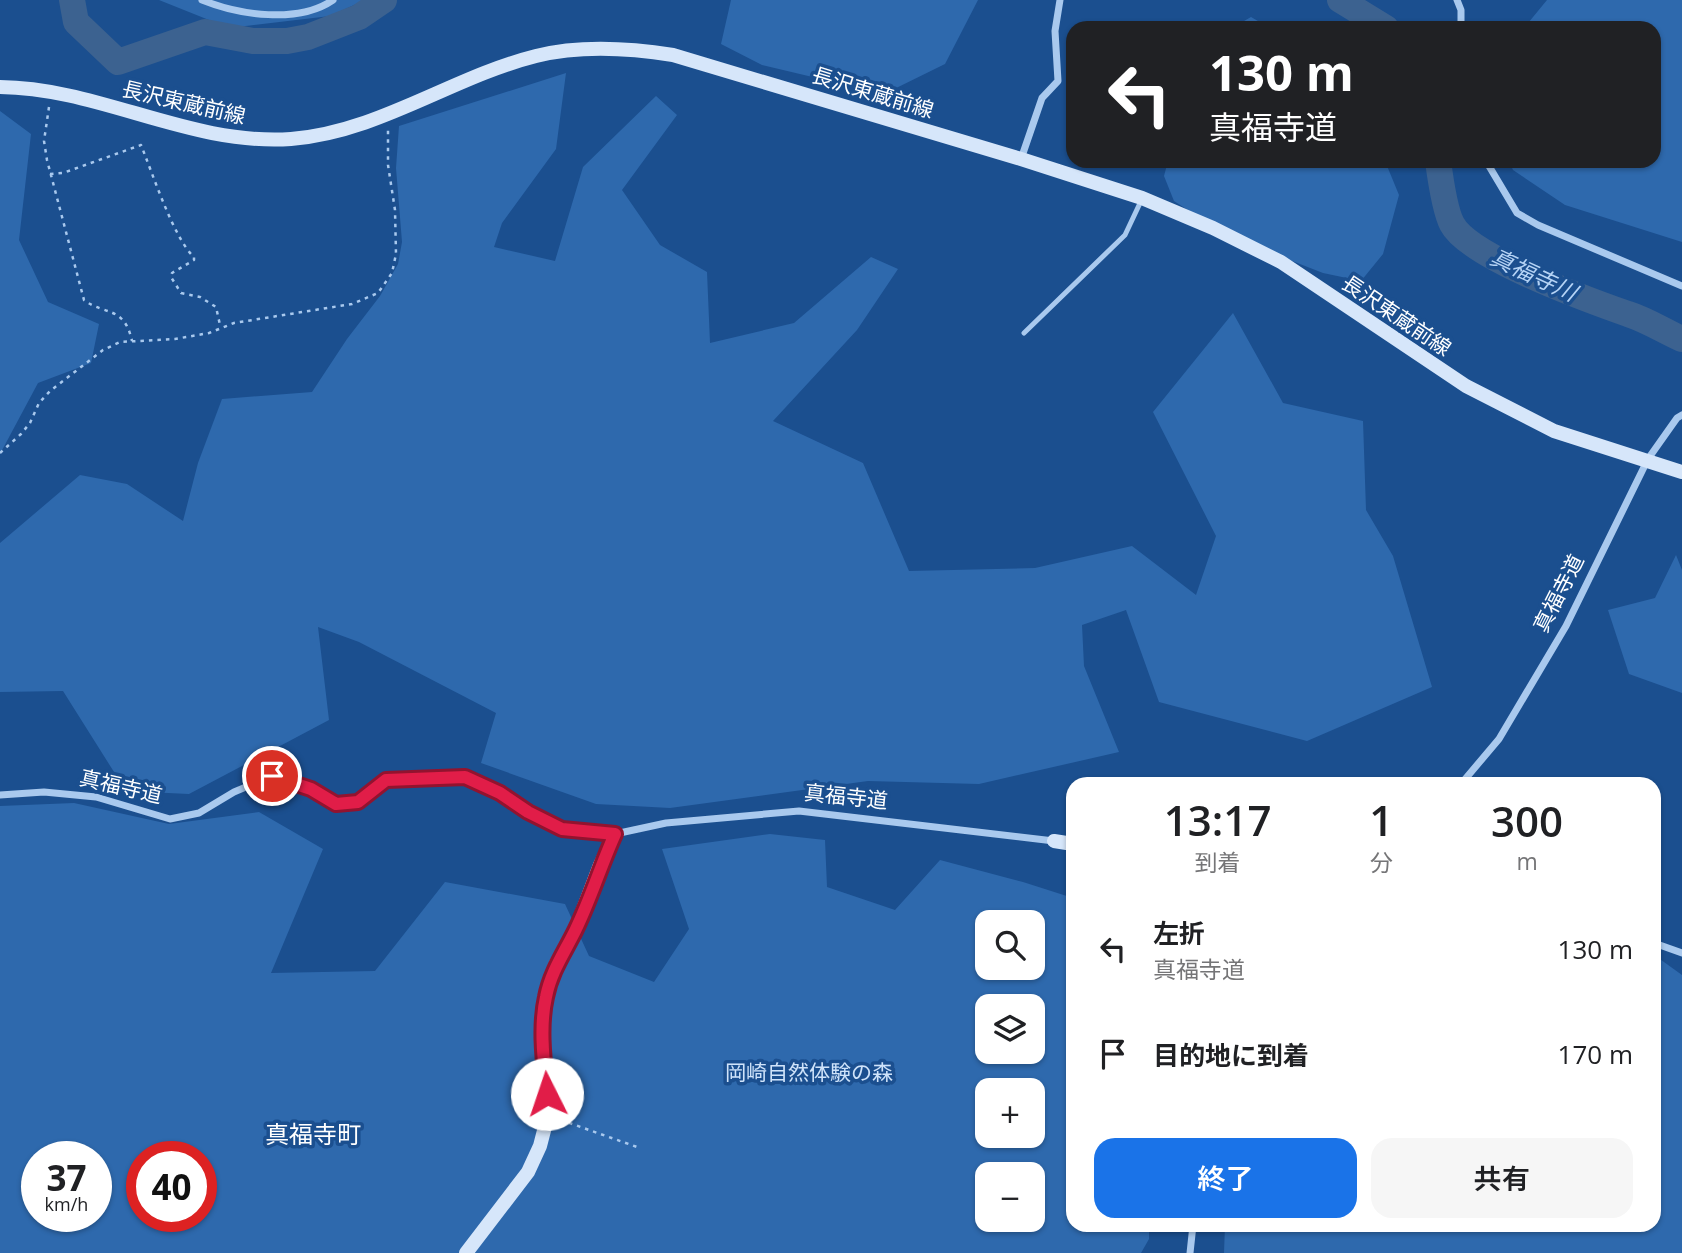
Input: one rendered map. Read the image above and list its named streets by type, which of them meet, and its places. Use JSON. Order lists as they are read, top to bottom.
{
  "streets": {
    "main road": ["長沢東蔵前線", "真福寺道"]
  },
  "crossings": [
    ["長沢東蔵前線", "真福寺道"]
  ],
  "districts": ["真福寺町"],
  "water": ["真福寺川"],
  "parks": ["岡崎自然体験の森"],
  "page": {
    "turn": ["130 m", "真福寺道"],
    "eta": [
      "13:17",
      "到着",
      "1",
      "分",
      "300",
      "m"
    ],
    "list": [
      {
        "name": "左折",
        "note": "真福寺道",
        "value": "130 m"
      },
      {
        "name": "目的地に到着",
        "value": "170 m"
      }
    ],
    "map_buttons": ["+", "−"],
    "buttons": ["終了", "共有"],
    "speed": "37 km/h",
    "limit": "40"
  }
}
